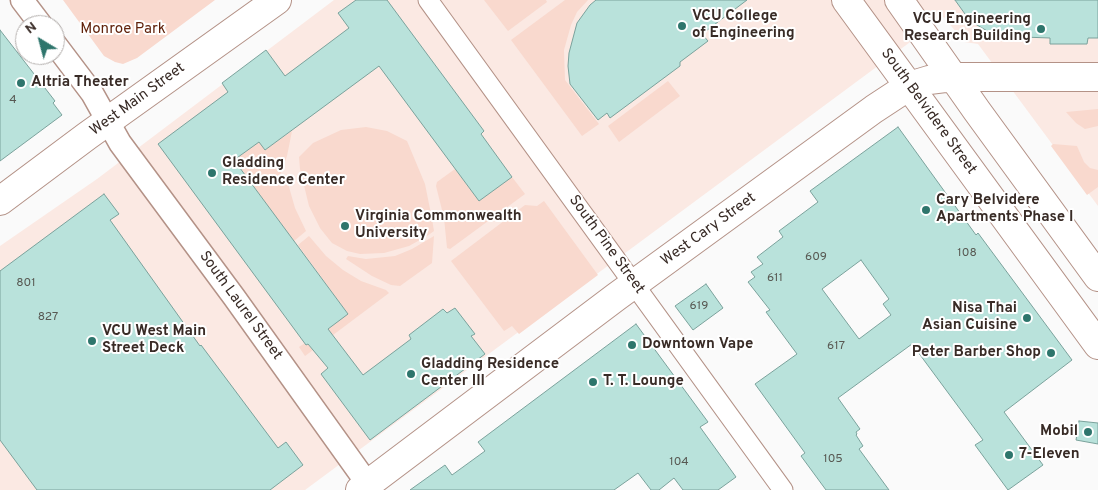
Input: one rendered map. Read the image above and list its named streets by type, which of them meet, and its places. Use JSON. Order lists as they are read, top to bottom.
{
  "streets": {
    "main road": ["West Main Street", "South Belvidere Street", "West Cary Street"],
    "street": ["South Pine Street", "South Laurel Street"]
  },
  "crossings": [
    ["West Main Street", "South Laurel Street"],
    ["South Belvidere Street", "West Cary Street"],
    ["West Cary Street", "South Pine Street"],
    ["West Cary Street", "South Laurel Street"]
  ],
  "parks": ["Monroe Park"],
  "places": [
    "VCU College of Engineering",
    "VCU Engineering Research Building",
    "Altria Theater",
    "Gladding Residence Center",
    "Cary Belvidere Apartments Phase I",
    "Virginia Commonwealth University",
    "Nisa Thai Asian Cuisine",
    "VCU West Main Street Deck",
    "Downtown Vape",
    "Peter Barber Shop",
    "Gladding Residence Center III",
    "T. T. Lounge",
    "Mobil",
    "7-Eleven"
  ],
  "house_numbers": [
    "4",
    "108",
    "609",
    "611",
    "801",
    "619",
    "827",
    "617",
    "105",
    "104"
  ],
  "north": "top left"
}
